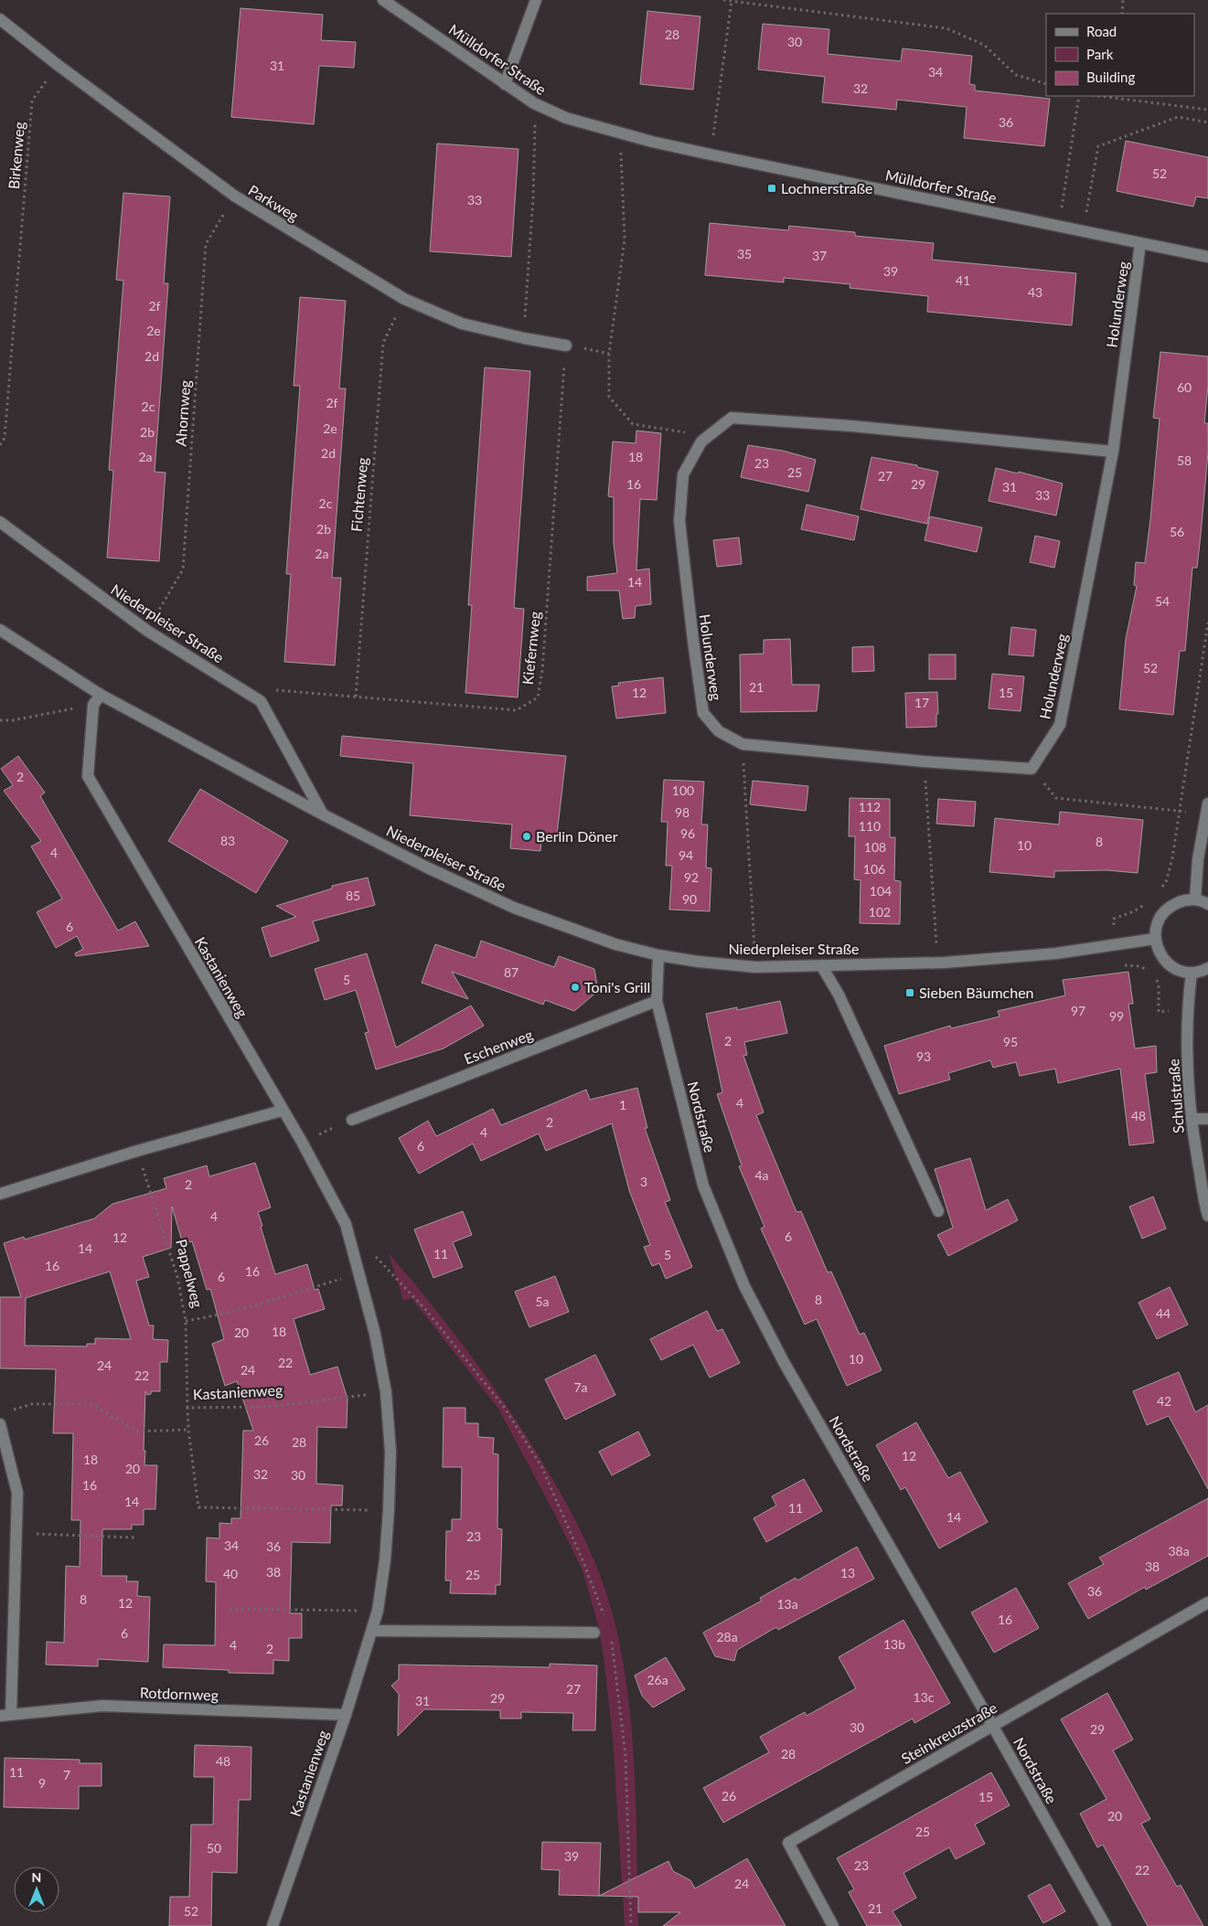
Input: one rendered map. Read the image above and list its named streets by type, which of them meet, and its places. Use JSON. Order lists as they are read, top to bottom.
{
  "streets": {
    "street": [
      "Mülldorfer Straße",
      "Parkweg",
      "Holunderweg",
      "Niederpleiser Straße",
      "Kastanienweg",
      "Eschenweg",
      "Schulstraße",
      "Nordstraße",
      "Rotdornweg",
      "Steinkreuzstraße"
    ],
    "path": [
      "Birkenweg",
      "Ahornweg",
      "Fichtenweg",
      "Kiefernweg",
      "Pappelweg"
    ]
  },
  "crossings": [
    ["Mülldorfer Straße", "Holunderweg"],
    ["Birkenweg", "Parkweg"],
    ["Parkweg", "Ahornweg"],
    ["Parkweg", "Fichtenweg"],
    ["Parkweg", "Kiefernweg"],
    ["Ahornweg", "Niederpleiser Straße"],
    ["Fichtenweg", "Kiefernweg"],
    ["Niederpleiser Straße", "Kiefernweg"],
    ["Niederpleiser Straße", "Nordstraße"],
    ["Kastanienweg", "Pappelweg"],
    ["Kastanienweg", "Rotdornweg"],
    ["Eschenweg", "Nordstraße"],
    ["Nordstraße", "Steinkreuzstraße"]
  ],
  "places": {
    "transit": ["Lochnerstraße", "Sieben Bäumchen"],
    "other": ["Berlin Döner", "Toni's Grill"]
  },
  "house_numbers": [
    "28",
    "30",
    "31",
    "34",
    "32",
    "36",
    "52",
    "33",
    "35",
    "37",
    "39",
    "41",
    "43",
    "2f",
    "2e",
    "2d",
    "60",
    "2f",
    "2c",
    "2e",
    "2b",
    "2d",
    "2a",
    "18",
    "58",
    "23",
    "25",
    "27",
    "16",
    "29",
    "31",
    "33",
    "2c",
    "2b",
    "56",
    "2a",
    "14",
    "54",
    "52",
    "21",
    "12",
    "15",
    "17",
    "2",
    "100",
    "112",
    "98",
    "110",
    "96",
    "83",
    "8",
    "10",
    "108",
    "4",
    "94",
    "106",
    "92",
    "104",
    "85",
    "90",
    "102",
    "6",
    "87",
    "5",
    "97",
    "99",
    "2",
    "95",
    "93",
    "4",
    "1",
    "48",
    "2",
    "4",
    "6",
    "4a",
    "3",
    "2",
    "4",
    "6",
    "12",
    "14",
    "11",
    "5",
    "16",
    "16",
    "6",
    "8",
    "5a",
    "44",
    "18",
    "20",
    "10",
    "22",
    "24",
    "24",
    "22",
    "7a",
    "42",
    "26",
    "28",
    "12",
    "18",
    "20",
    "32",
    "30",
    "16",
    "14",
    "11",
    "14",
    "23",
    "34",
    "36",
    "38a",
    "38",
    "38",
    "13",
    "40",
    "25",
    "36",
    "8",
    "12",
    "13a",
    "16",
    "6",
    "28a",
    "13b",
    "4",
    "2",
    "26a",
    "27",
    "13c",
    "29",
    "31",
    "30",
    "29",
    "28",
    "48",
    "11",
    "7",
    "9",
    "26",
    "15",
    "20",
    "25",
    "50",
    "39",
    "23",
    "22",
    "24",
    "21",
    "52"
  ],
  "legend": ["Road", "Park", "Building"],
  "north": "top"
}
